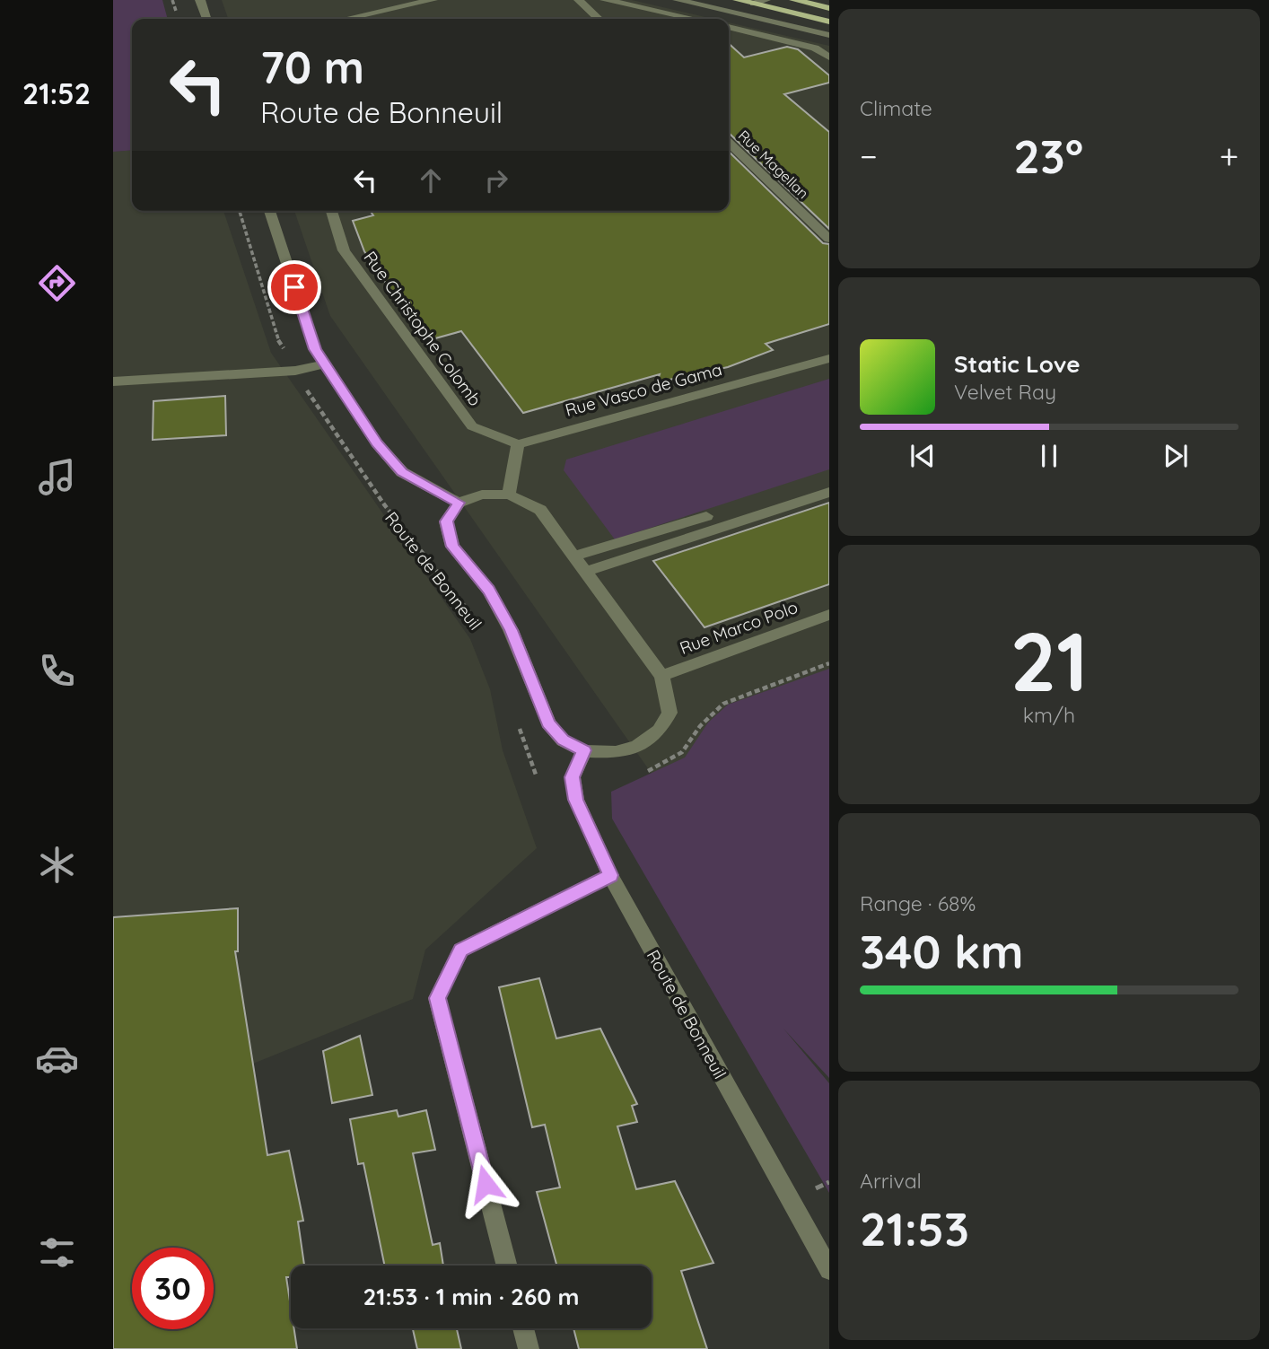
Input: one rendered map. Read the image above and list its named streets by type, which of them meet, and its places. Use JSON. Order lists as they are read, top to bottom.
{
  "streets": {
    "street": [
      "Rue Magellan",
      "Rue Christophe Colomb",
      "Rue Vasco de Gama",
      "Route de Bonneuil",
      "Rue Marco Polo"
    ]
  },
  "crossings": [
    ["Rue Christophe Colomb", "Rue Vasco de Gama"]
  ],
  "page": {
    "tabs": "21:52",
    "tile": [
      "Climate",
      ["21", "km/h"],
      ["Range · 68%", "340 km"],
      ["Arrival", "21:53"]
    ],
    "turn": ["70 m", "Route de Bonneuil"],
    "heat": ["−", "23°", "+"],
    "song": ["Static Love", "Velvet Ray"],
    "limit": "30",
    "trip": "21:53 · 1 min · 260 m"
  }
}
